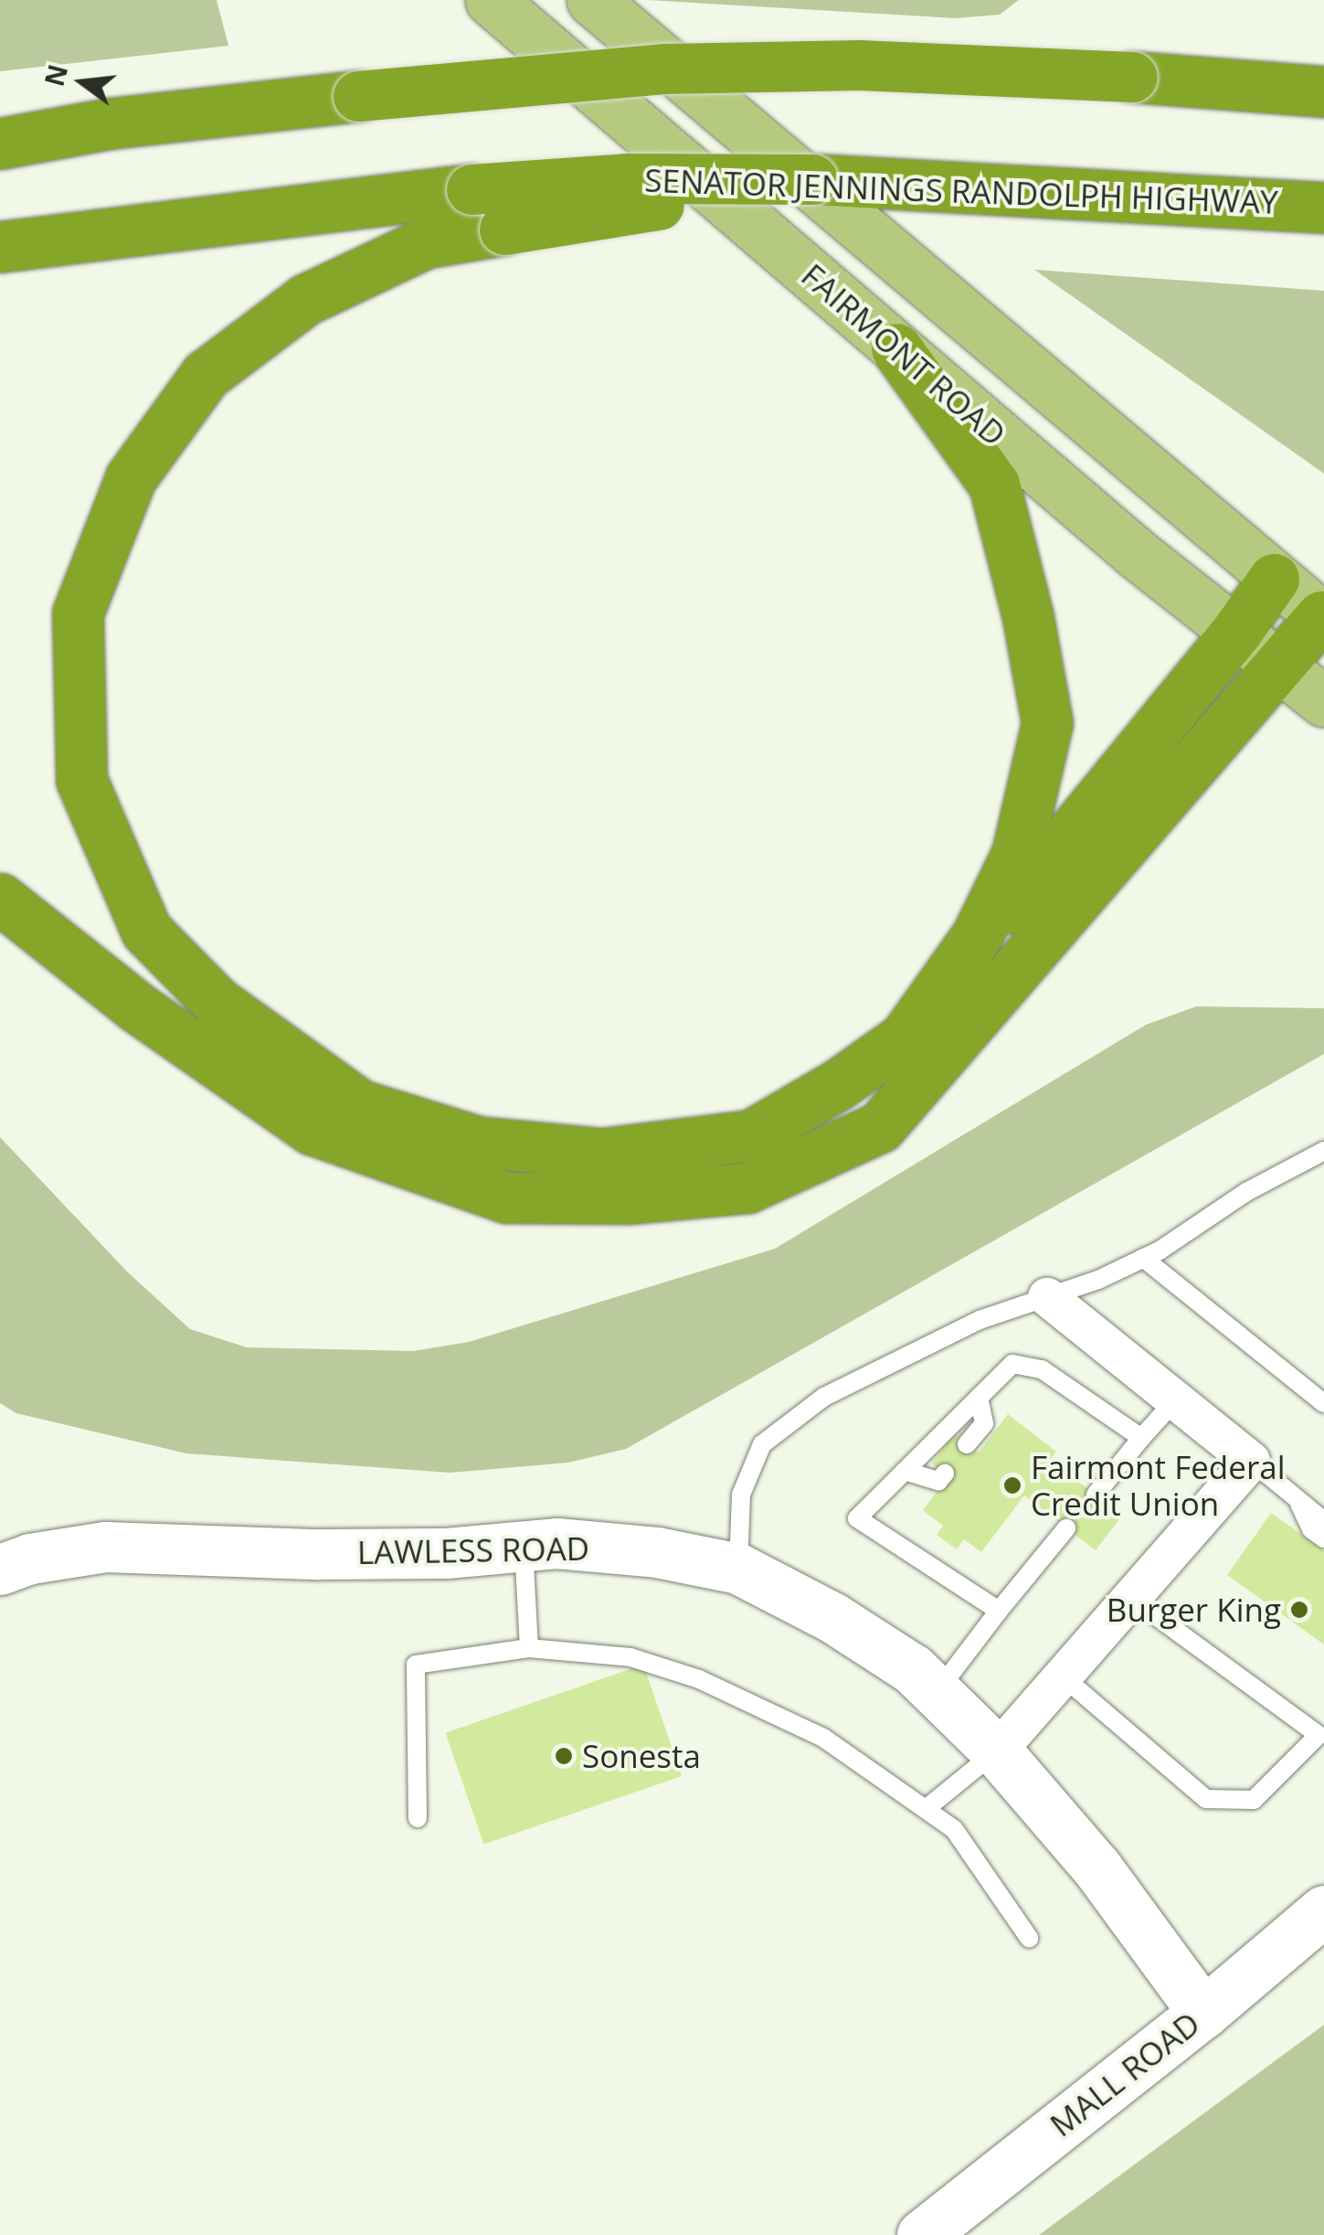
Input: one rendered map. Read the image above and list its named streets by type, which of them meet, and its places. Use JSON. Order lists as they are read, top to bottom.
{
  "streets": {
    "highway": ["SENATOR JENNINGS RANDOLPH HIGHWAY"],
    "main road": ["FAIRMONT ROAD"],
    "street": ["LAWLESS ROAD", "MALL ROAD"]
  },
  "crossings": [
    ["LAWLESS ROAD", "MALL ROAD"]
  ],
  "places": ["Fairmont Federal Credit Union", "Burger King", "Sonesta"],
  "north": "left"
}
